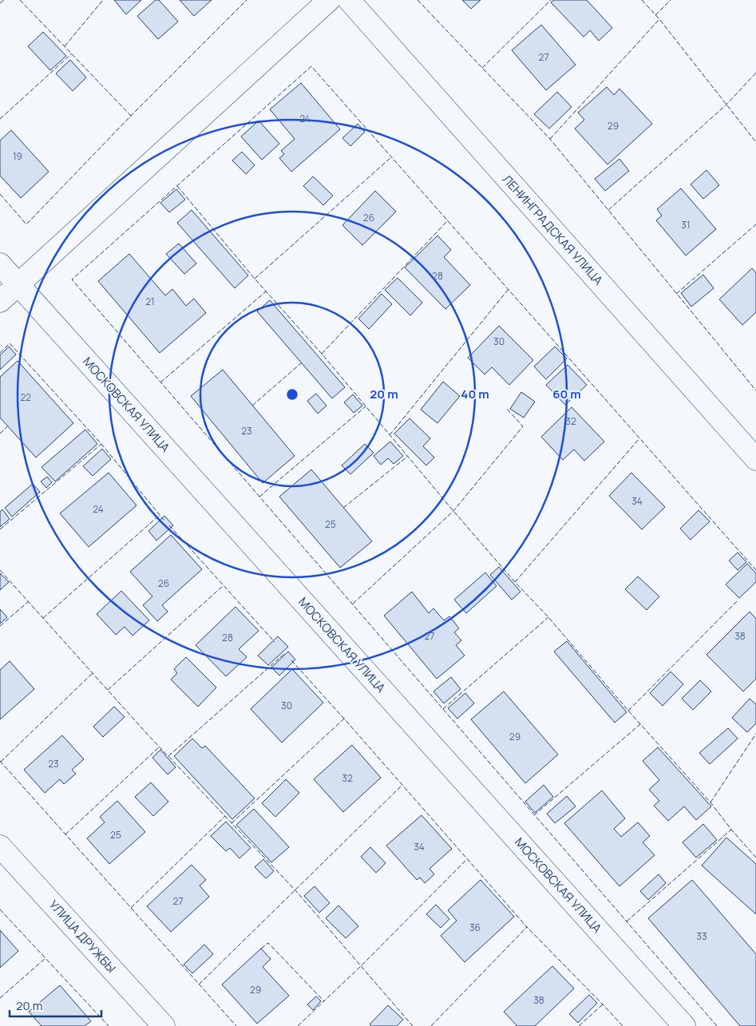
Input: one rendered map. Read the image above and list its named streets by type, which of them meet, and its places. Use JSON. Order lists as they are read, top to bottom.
{
  "streets": {
    "street": ["ЛЕНИНГРАДСКАЯ УЛИЦА", "МОСКОВСКАЯ УЛИЦА", "УЛИЦА ДРУЖБЫ"]
  },
  "house_numbers": [
    "27",
    "24",
    "29",
    "19",
    "26",
    "31",
    "28",
    "21",
    "30",
    "22",
    "32",
    "23",
    "34",
    "24",
    "25",
    "26",
    "27",
    "38",
    "28",
    "30",
    "29",
    "23",
    "32",
    "25",
    "34",
    "27",
    "36",
    "33",
    "29",
    "38"
  ],
  "scale_bar": "20 m",
  "rings": ["20 m", "40 m", "60 m"]
}
